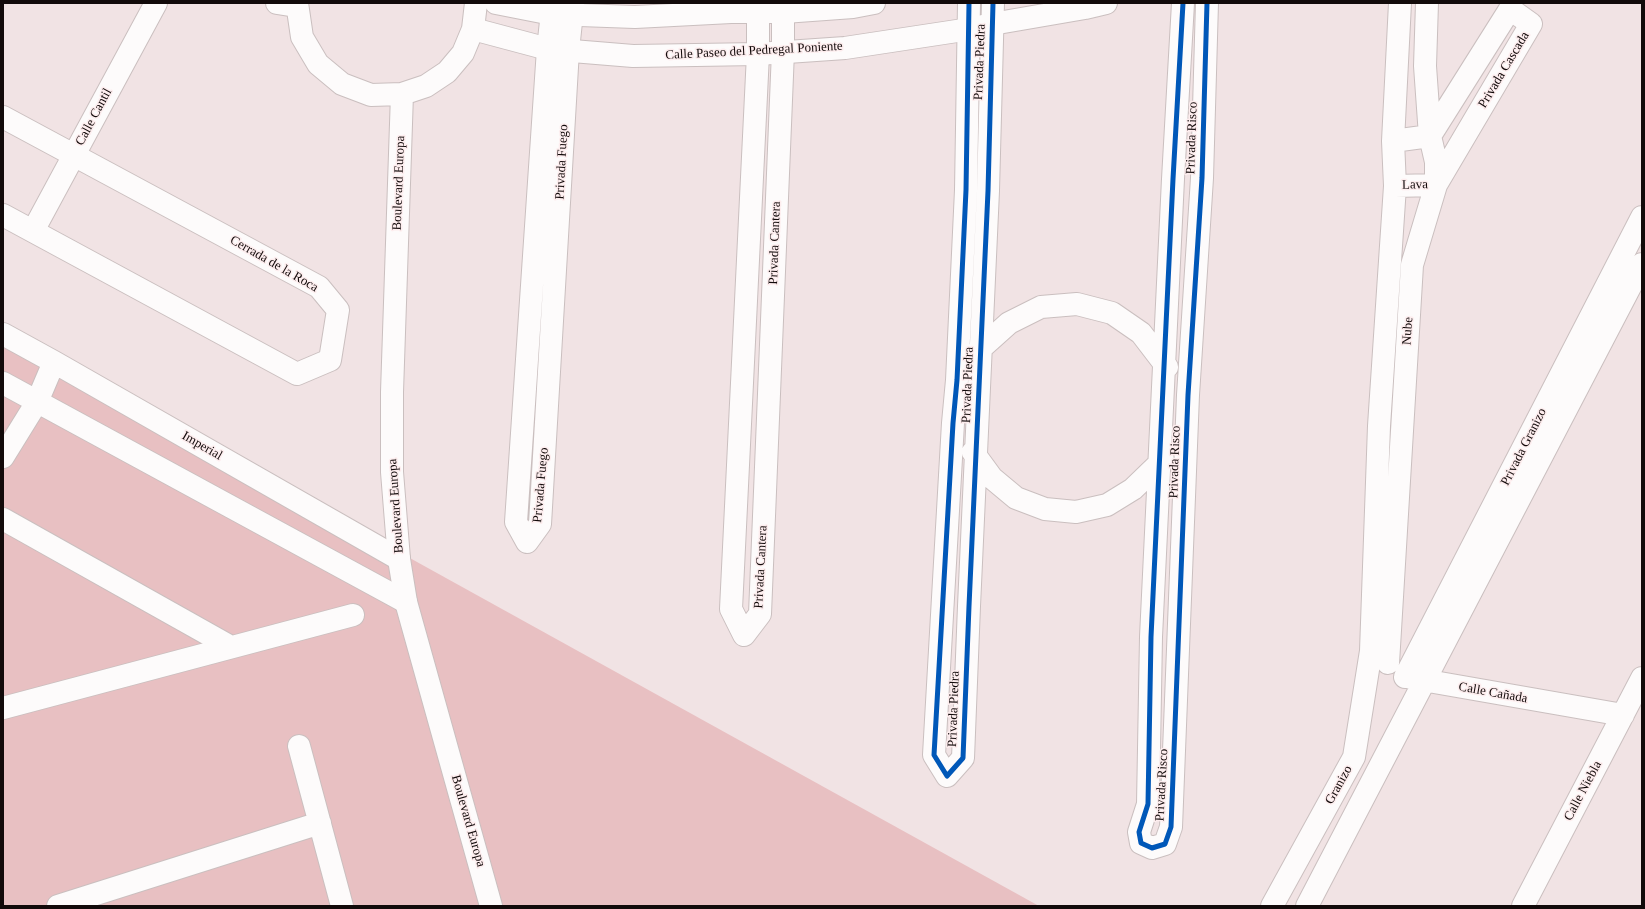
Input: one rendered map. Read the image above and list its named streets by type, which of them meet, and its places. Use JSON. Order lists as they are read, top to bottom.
{
  "streets": {
    "street": [
      "Calle Paseo del Pedregal Poniente",
      "Privada Piedra",
      "Privada Cascada",
      "Calle Cantil",
      "Privada Risco",
      "Privada Fuego",
      "Boulevard Europa",
      "Lava",
      "Privada Cantera",
      "Cerrada de la Roca",
      "Nube",
      "Imperial",
      "Privada Granizo",
      "Calle Cañada",
      "Granizo",
      "Calle Niebla"
    ]
  },
  "crossings": [
    ["Calle Paseo del Pedregal Poniente", "Privada Piedra"],
    ["Calle Paseo del Pedregal Poniente", "Privada Fuego"],
    ["Calle Paseo del Pedregal Poniente", "Privada Cantera"],
    ["Privada Cascada", "Lava"],
    ["Privada Cascada", "Nube"],
    ["Calle Cantil", "Cerrada de la Roca"],
    ["Boulevard Europa", "Imperial"],
    ["Lava", "Nube"],
    ["Nube", "Calle Cañada"],
    ["Nube", "Granizo"],
    ["Privada Granizo", "Calle Cañada"],
    ["Privada Granizo", "Granizo"],
    ["Calle Cañada", "Granizo"],
    ["Calle Cañada", "Calle Niebla"]
  ]
}
